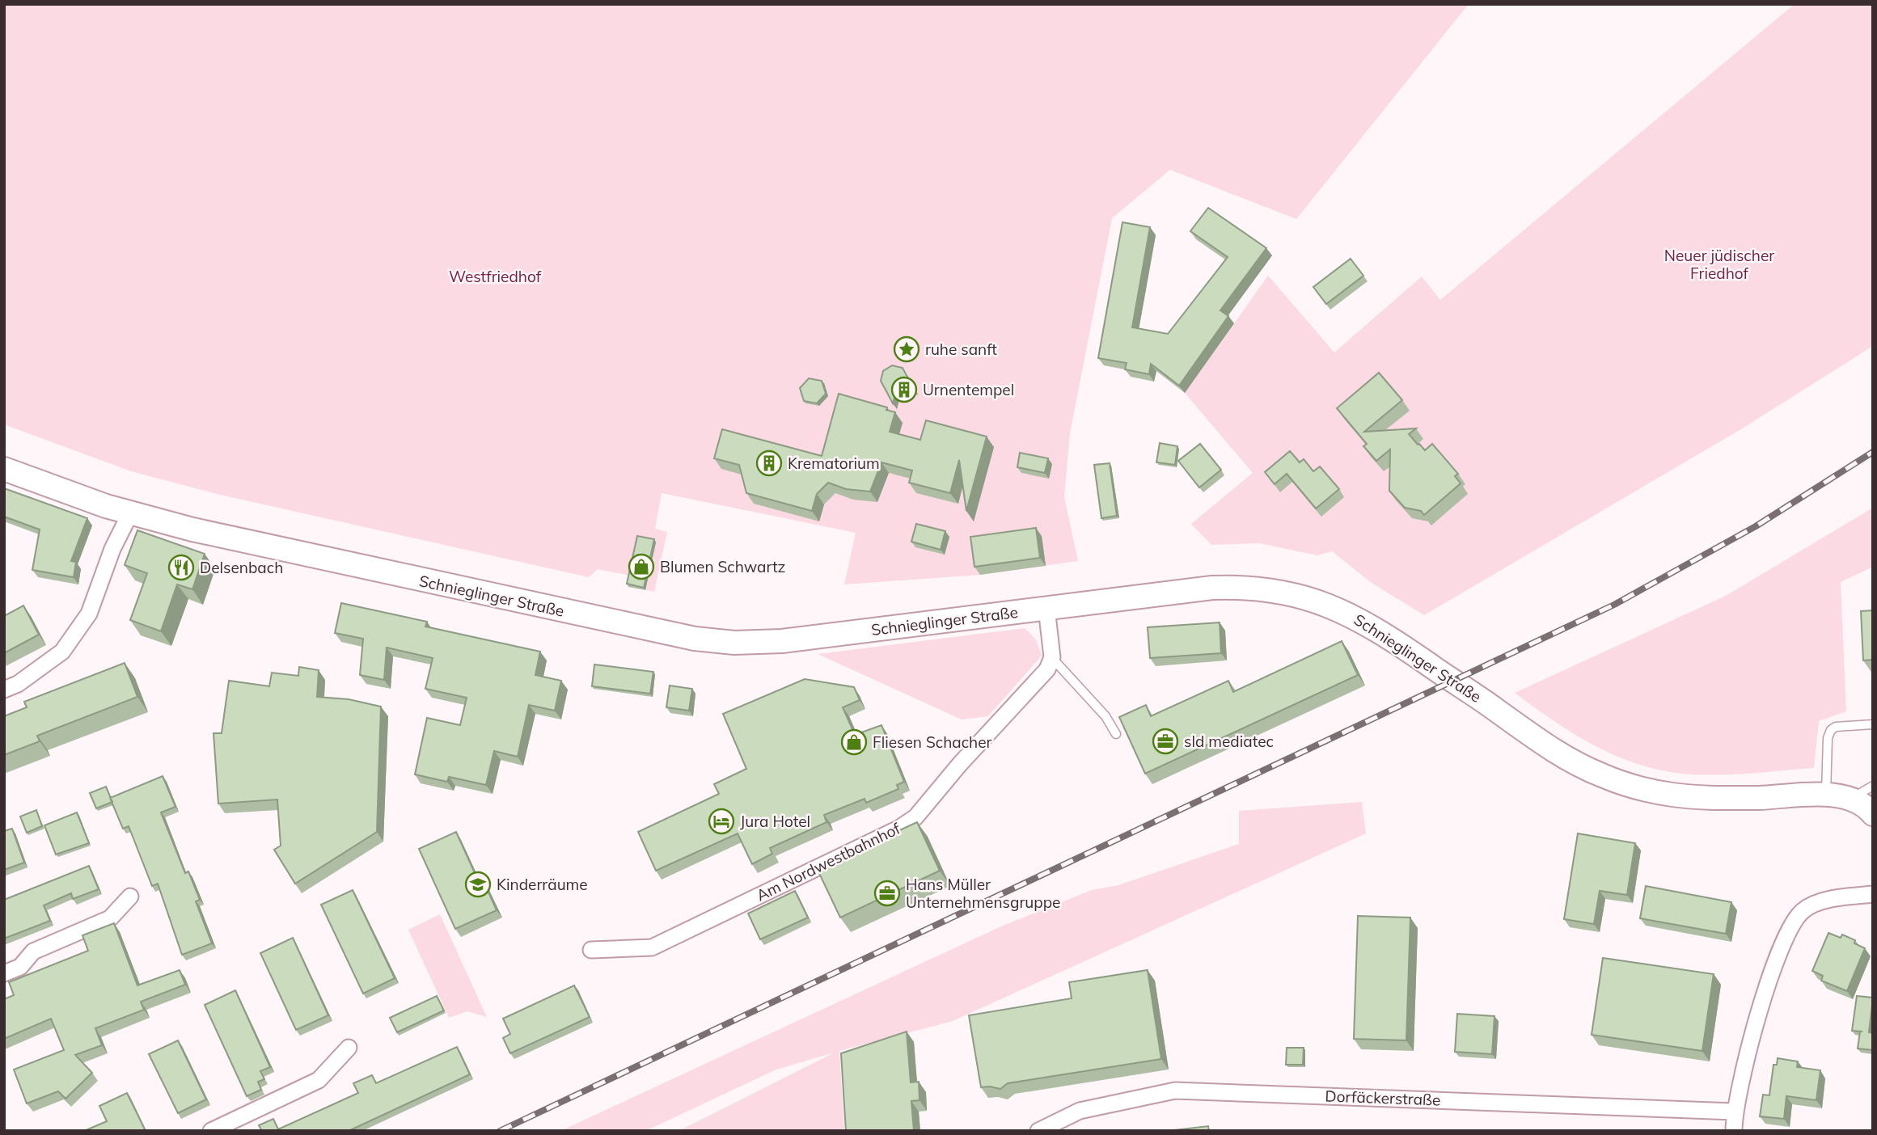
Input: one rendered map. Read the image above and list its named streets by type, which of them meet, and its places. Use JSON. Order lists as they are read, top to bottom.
{
  "streets": {
    "main road": ["Schnieglinger Straße"],
    "street": ["Am Nordwestbahnhof", "Dorfäckerstraße"]
  },
  "parks": ["Neuer jüdischer Friedhof", "Westfriedhof"],
  "places": {
    "place": ["ruhe sanft"],
    "building": ["Urnentempel", "Krematorium"],
    "shop": ["Blumen Schwartz", "Fliesen Schacher"],
    "restaurant": ["Delsenbach"],
    "office": ["sld mediatec", "Hans Müller Unternehmensgruppe"],
    "hotel": ["Jura Hotel"],
    "school or university": ["Kinderräume"]
  }
}
